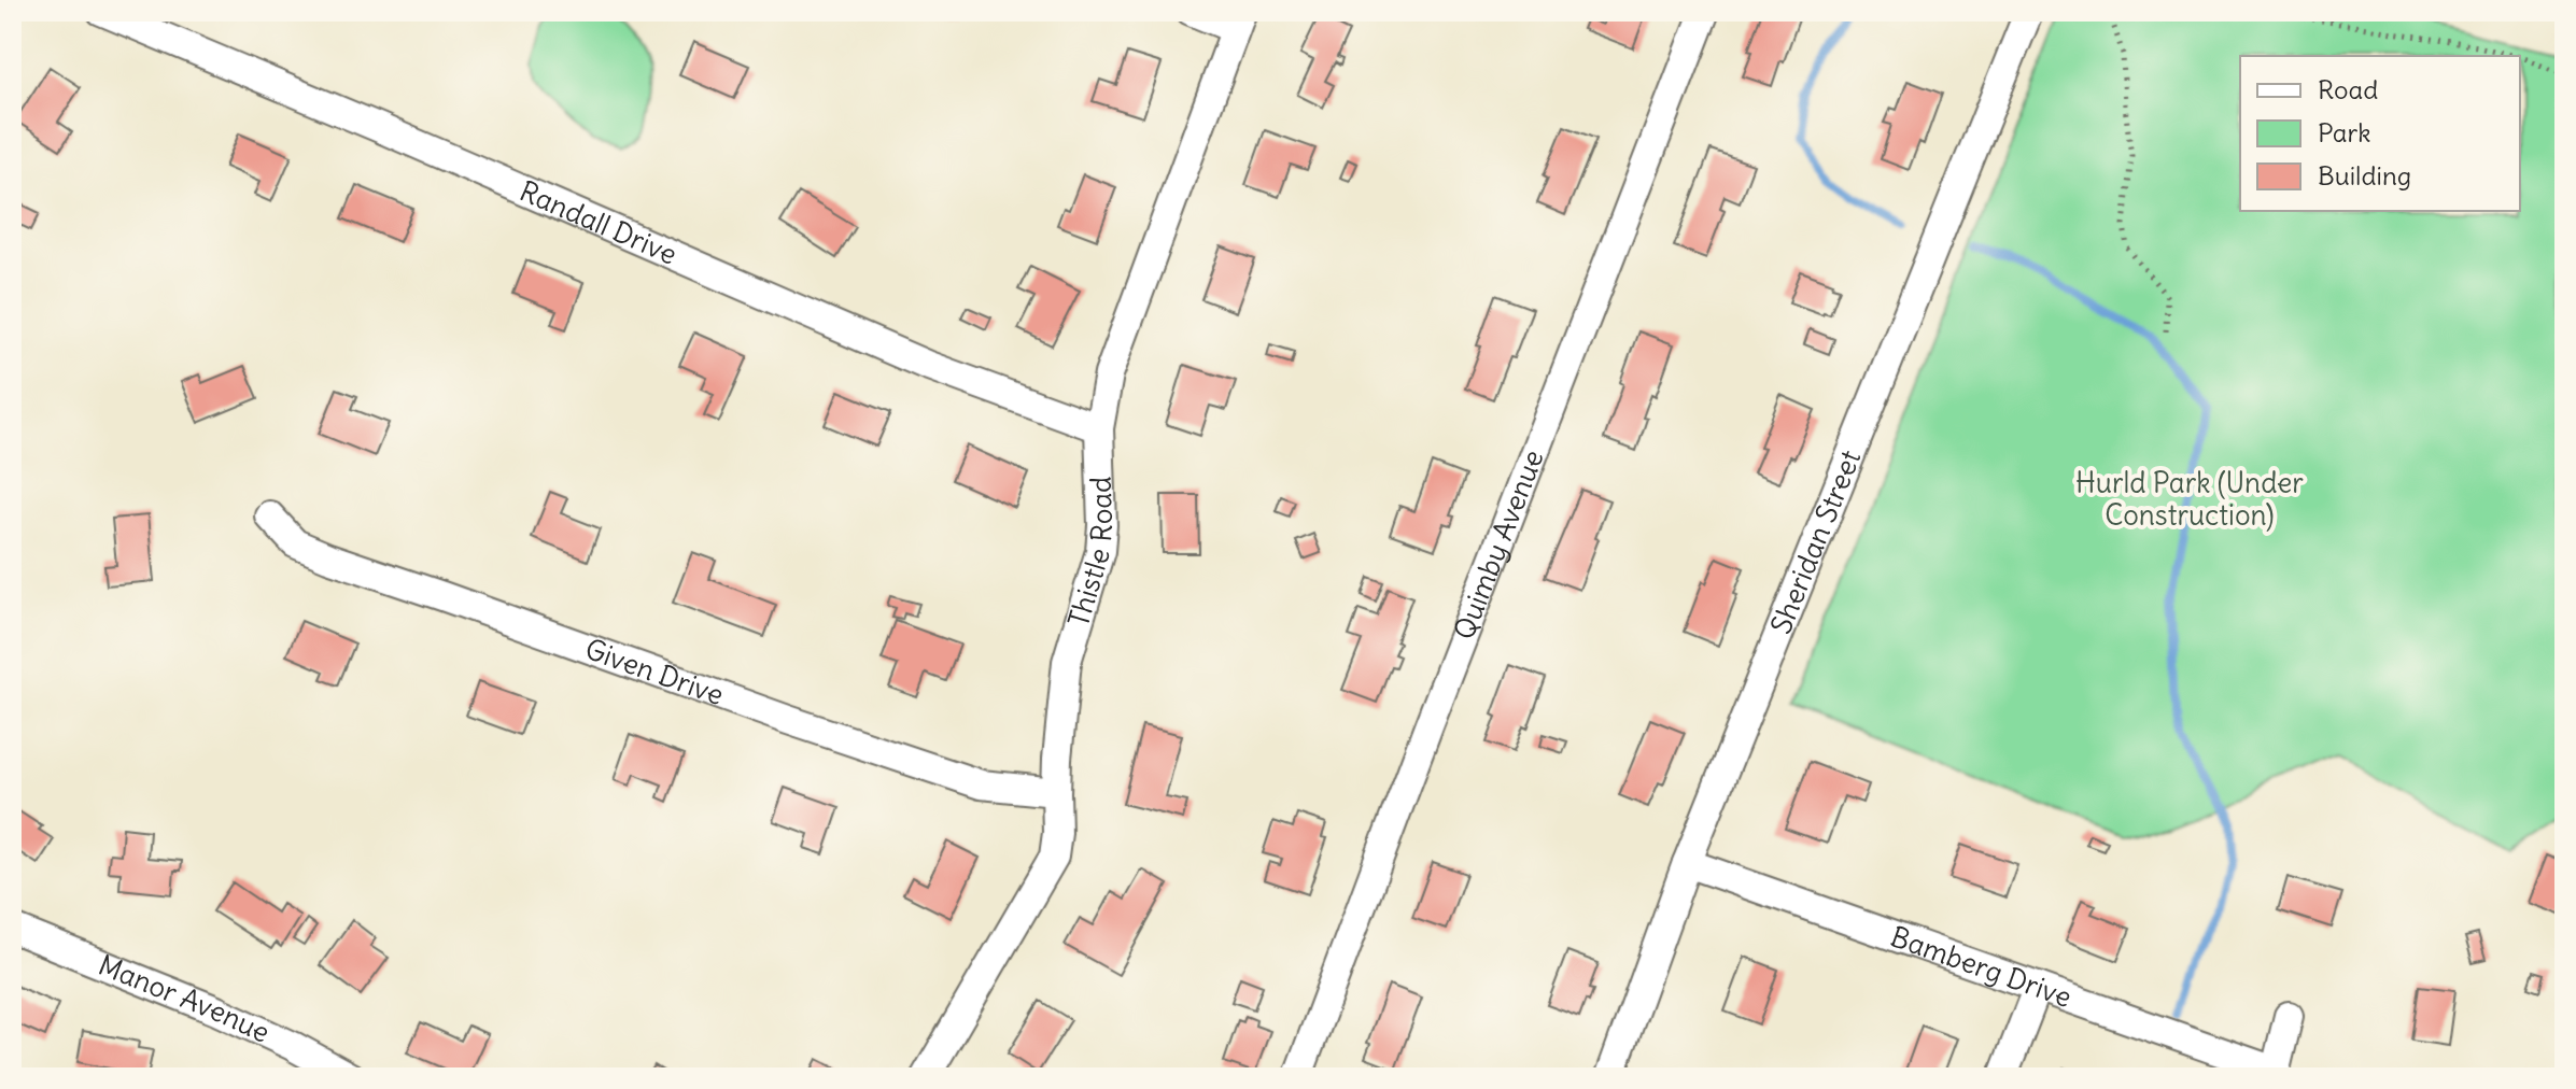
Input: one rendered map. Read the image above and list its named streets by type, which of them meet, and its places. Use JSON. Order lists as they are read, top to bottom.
{
  "streets": {
    "street": [
      "Randall Drive",
      "Sheridan Street",
      "Quimby Avenue",
      "Thistle Road",
      "Given Drive",
      "Bamberg Drive",
      "Manor Avenue"
    ]
  },
  "crossings": [
    ["Randall Drive", "Thistle Road"],
    ["Sheridan Street", "Bamberg Drive"],
    ["Thistle Road", "Given Drive"]
  ],
  "parks": ["Hurld Park (Under Construction)"],
  "legend": ["Road", "Park", "Building"]
}
